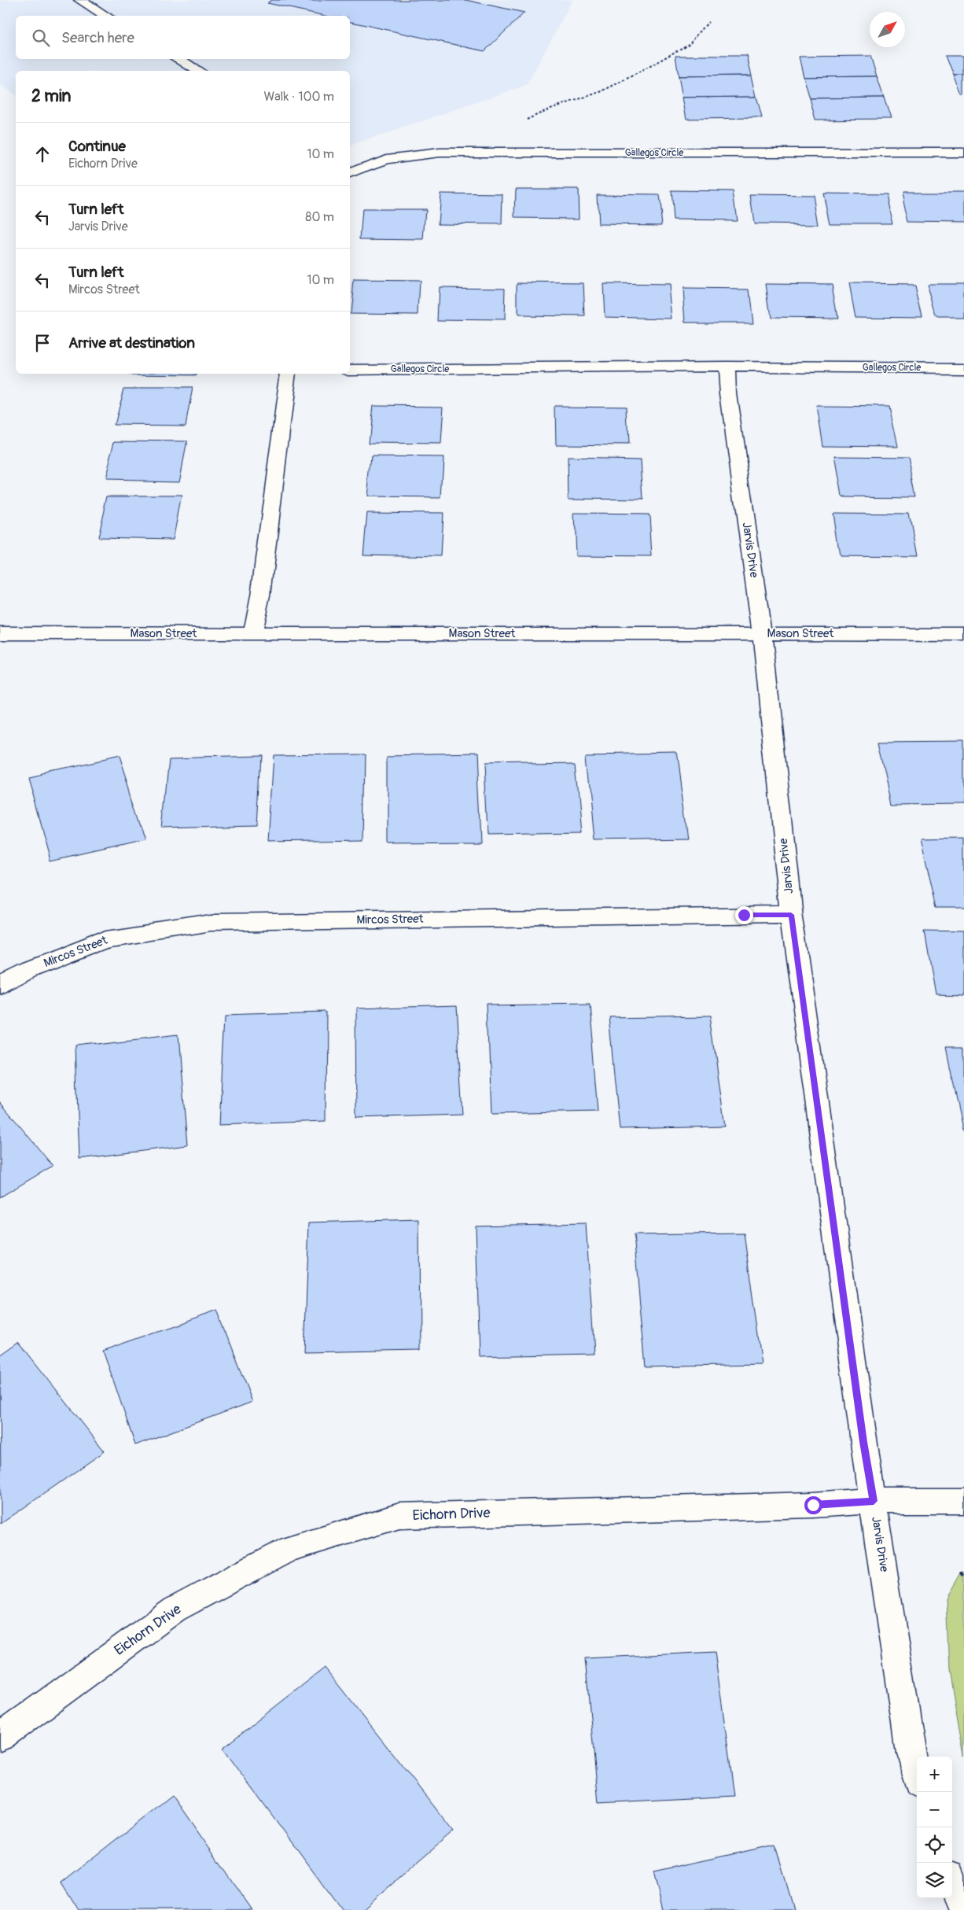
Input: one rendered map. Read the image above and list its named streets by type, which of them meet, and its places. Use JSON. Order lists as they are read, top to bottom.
{
  "streets": {
    "street": [
      "Gallegos Circle",
      "Jarvis Drive",
      "Mason Street",
      "Mircos Street",
      "Eichorn Drive"
    ]
  },
  "crossings": [
    ["Gallegos Circle", "Jarvis Drive"],
    ["Jarvis Drive", "Mason Street"],
    ["Jarvis Drive", "Mircos Street"],
    ["Jarvis Drive", "Eichorn Drive"]
  ],
  "north": "top right",
  "page": {
    "search": "Search here",
    "heading": ["2 min", "Walk · 100 m"],
    "list": [
      ["Continue", "Eichorn Drive", "10 m"],
      ["Turn left", "Jarvis Drive", "80 m"],
      ["Turn left", "Mircos Street", "10 m"],
      "Arrive at destination"
    ],
    "map_buttons": ["+", "−"]
  }
}
